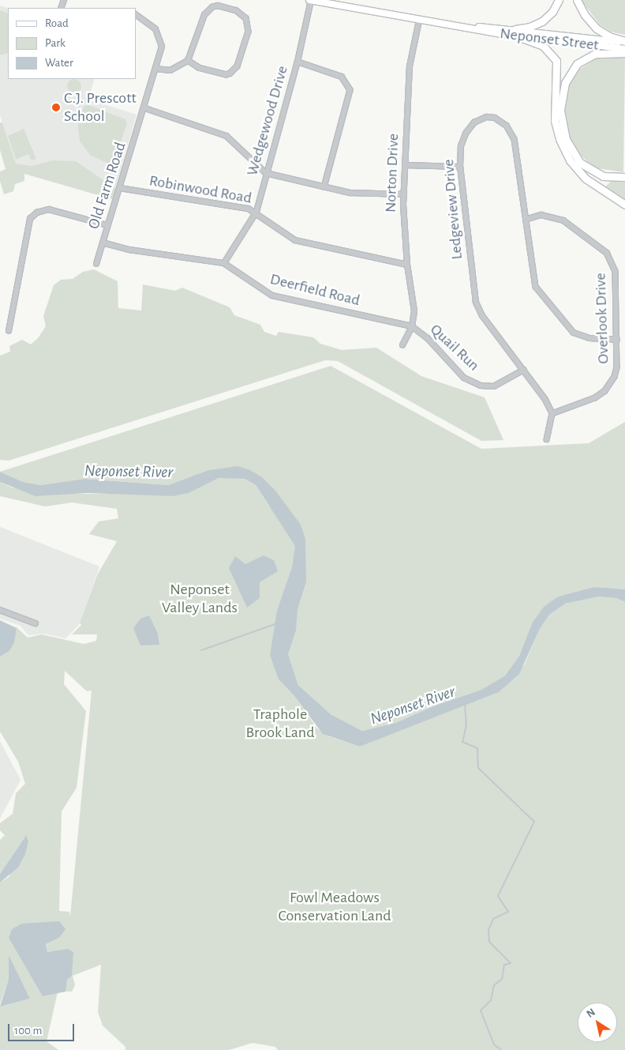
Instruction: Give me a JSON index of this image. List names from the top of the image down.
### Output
{
  "streets": {
    "main road": ["Neponset Street"],
    "street": [
      "Wedgewood Drive",
      "Norton Drive",
      "Old Farm Road",
      "Robinwood Road",
      "Ledgeview Drive",
      "Deerfield Road",
      "Overlook Drive",
      "Quail Run"
    ]
  },
  "crossings": [
    ["Neponset Street", "Wedgewood Drive"],
    ["Neponset Street", "Norton Drive"],
    ["Wedgewood Drive", "Robinwood Road"],
    ["Wedgewood Drive", "Deerfield Road"],
    ["Norton Drive", "Robinwood Road"],
    ["Norton Drive", "Deerfield Road"],
    ["Norton Drive", "Quail Run"],
    ["Old Farm Road", "Robinwood Road"],
    ["Old Farm Road", "Deerfield Road"],
    ["Ledgeview Drive", "Overlook Drive"],
    ["Ledgeview Drive", "Quail Run"],
    ["Deerfield Road", "Quail Run"]
  ],
  "water": ["Neponset River"],
  "parks": ["Neponset Valley Lands", "Traphole Brook Land", "Fowl Meadows Conservation Land"],
  "places": ["C.J. Prescott School"],
  "legend": ["Road", "Park", "Water"],
  "scale_bar": "100 m",
  "north": "top left"
}
